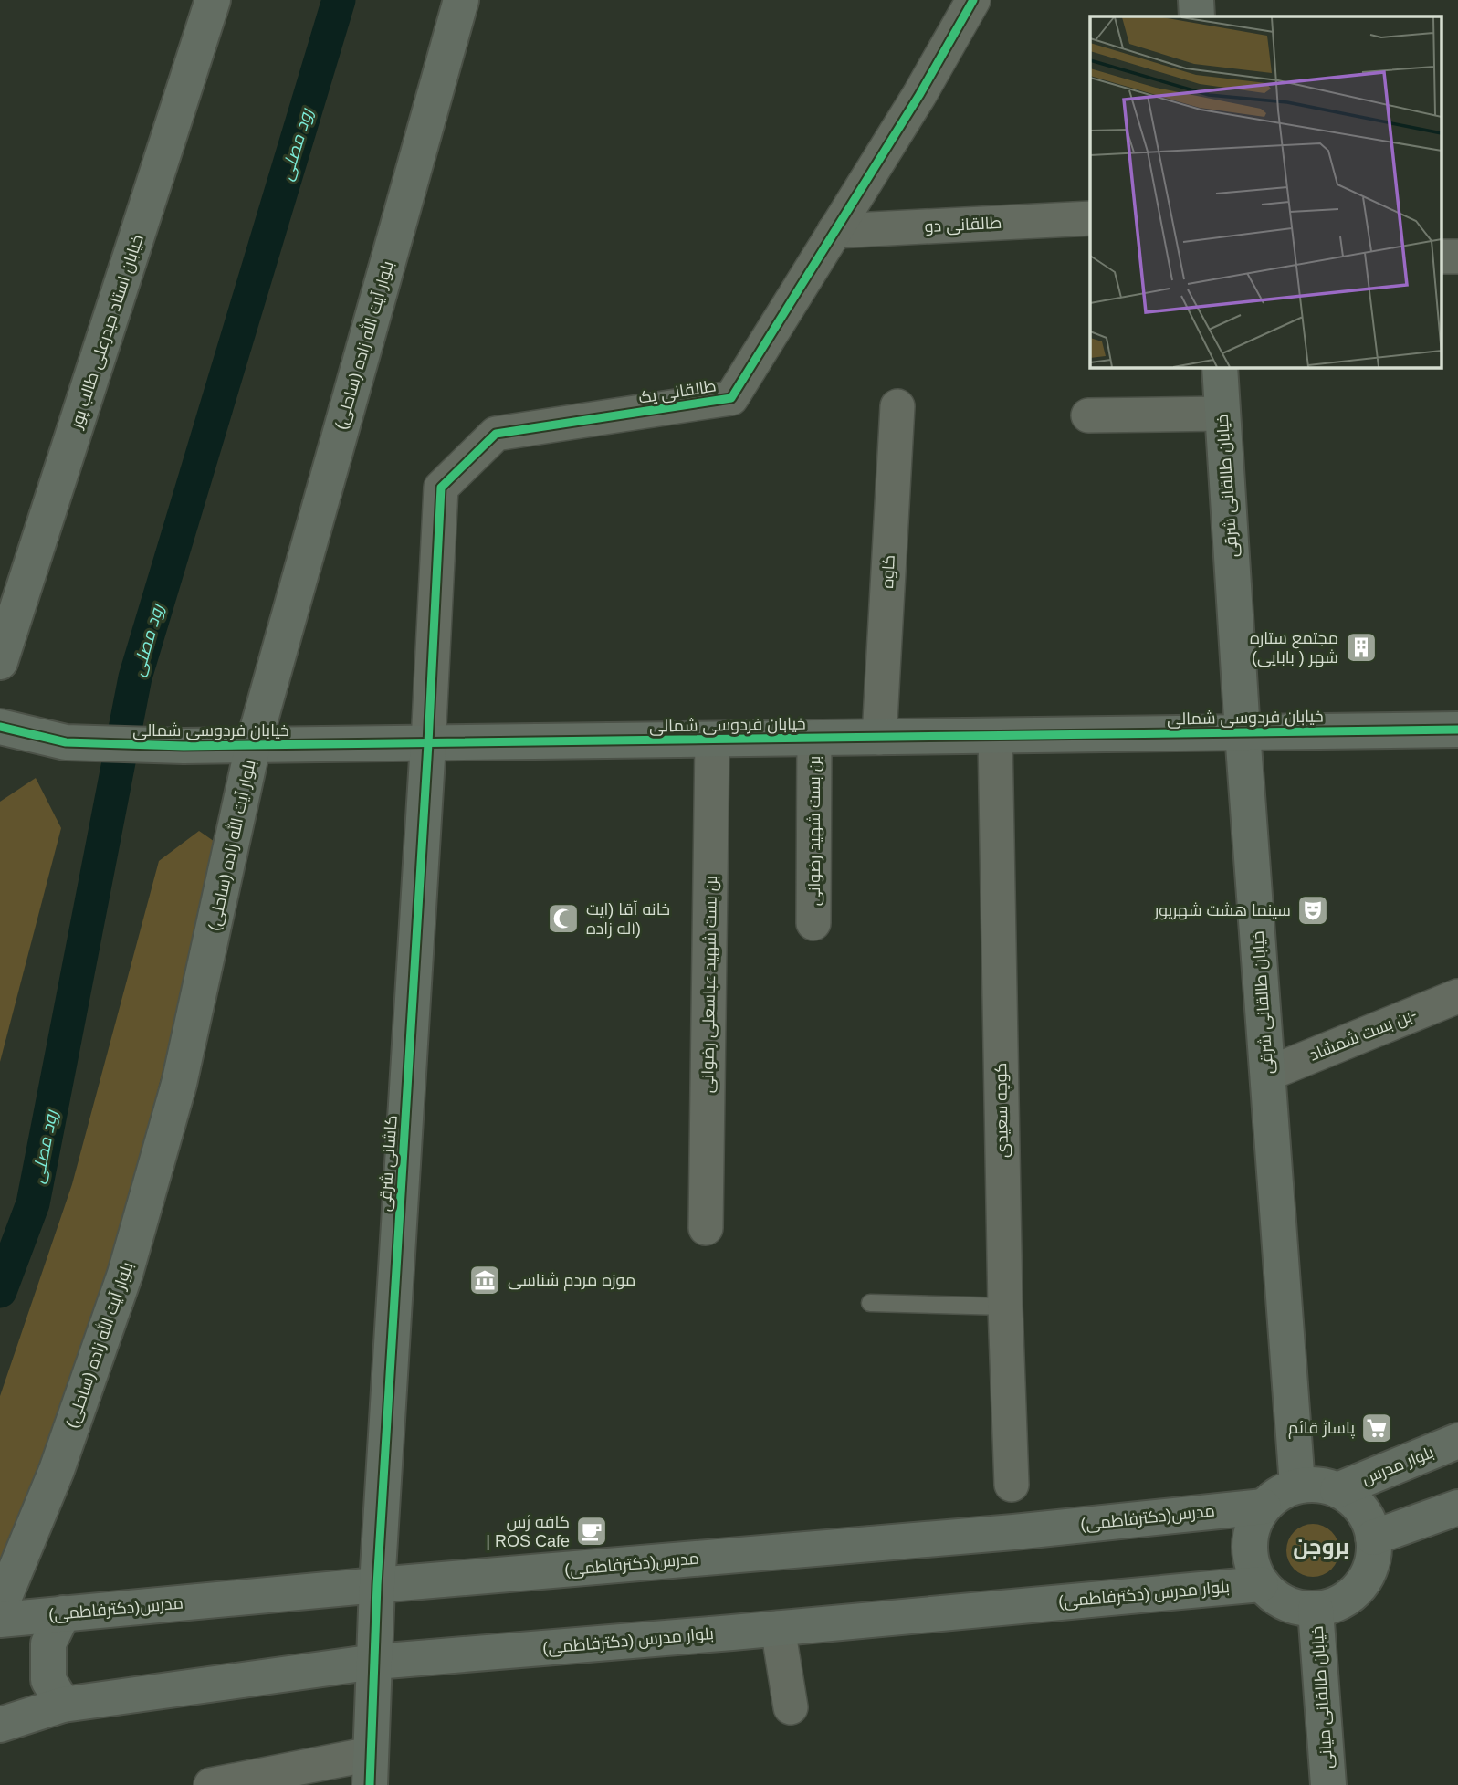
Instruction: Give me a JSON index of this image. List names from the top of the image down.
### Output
{
  "streets": {
    "main road": [
      "خیابان استاد حیدرعلی طالب پور",
      "بلوار آیت الله زاده (ساحلی)",
      "خیابان طالقانی شرقی",
      "خیابان فردوسی شمالی",
      "کاشانی شرقی",
      "بلوار مدرس",
      "مدرس(دکترفاطمی)",
      "بلوار مدرس (دکترفاطمی)",
      "خیابان طالقانی میانی"
    ],
    "street": [
      "طالقانی دو",
      "طالقانی یک",
      "کاوه",
      "بن بست شهید رضوانی",
      "بن بست شهید عباسعلی رضوانی",
      "بن بست شمشاد-",
      "کوچه سعیدی"
    ]
  },
  "crossings": [
    ["طالقانی دو", "طالقانی یک"],
    ["بلوار آیت الله زاده (ساحلی)", "خیابان فردوسی شمالی"],
    ["طالقانی یک", "خیابان فردوسی شمالی"],
    ["طالقانی یک", "کاشانی شرقی"],
    ["خیابان طالقانی شرقی", "خیابان فردوسی شمالی"],
    ["خیابان طالقانی شرقی", "بن بست شمشاد-"],
    ["خیابان طالقانی شرقی", "بلوار مدرس"],
    ["خیابان طالقانی شرقی", "مدرس(دکترفاطمی)"],
    ["خیابان طالقانی شرقی", "بلوار مدرس (دکترفاطمی)"],
    ["خیابان طالقانی شرقی", "خیابان طالقانی میانی"],
    ["کاوه", "خیابان فردوسی شمالی"],
    ["خیابان فردوسی شمالی", "بن بست شهید رضوانی"],
    ["خیابان فردوسی شمالی", "بن بست شهید عباسعلی رضوانی"],
    ["خیابان فردوسی شمالی", "کوچه سعیدی"],
    ["خیابان فردوسی شمالی", "کاشانی شرقی"],
    ["کاشانی شرقی", "مدرس(دکترفاطمی)"],
    ["کاشانی شرقی", "بلوار مدرس (دکترفاطمی)"],
    ["بلوار مدرس", "مدرس(دکترفاطمی)"],
    ["بلوار مدرس", "بلوار مدرس (دکترفاطمی)"],
    ["بلوار مدرس", "خیابان طالقانی میانی"],
    ["مدرس(دکترفاطمی)", "بلوار مدرس (دکترفاطمی)"],
    ["مدرس(دکترفاطمی)", "خیابان طالقانی میانی"],
    ["بلوار مدرس (دکترفاطمی)", "خیابان طالقانی میانی"]
  ],
  "districts": ["بروجن"],
  "water": ["رود مصلی"],
  "places": {
    "building": ["مجتمع ستاره شهر ( بابایی)"],
    "theatre": ["سینما هشت شهریور"],
    "mosque": ["خانه آقا (ایت اله زاده)"],
    "museum": ["موزه مردم شناسی"],
    "supermarket": ["پاساژ قائم"],
    "cafe": ["کافه رُس | ROS Cafe"]
  }
}
